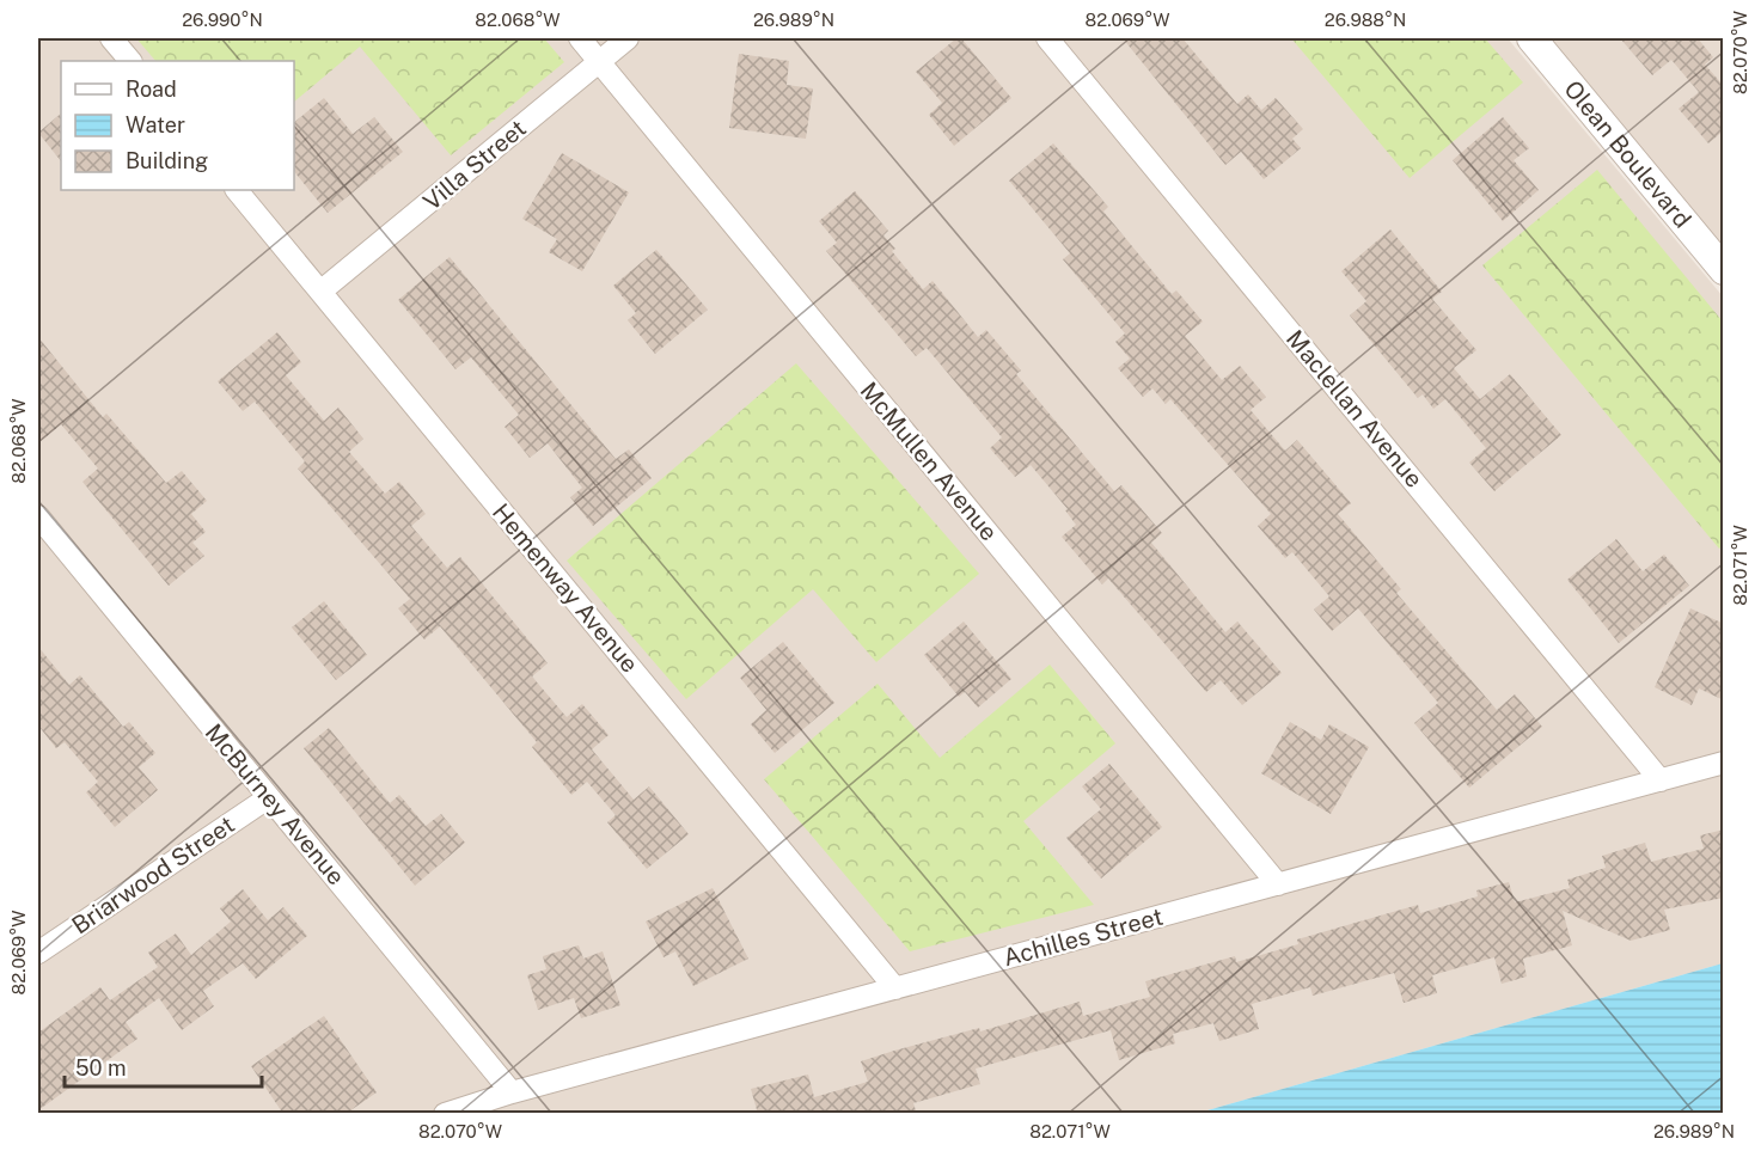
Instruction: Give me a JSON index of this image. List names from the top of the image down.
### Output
{
  "streets": {
    "street": [
      "Olean Boulevard",
      "Villa Street",
      "Maclellan Avenue",
      "McMullen Avenue",
      "Hemenway Avenue",
      "McBurney Avenue",
      "Briarwood Street",
      "Achilles Street"
    ]
  },
  "crossings": [
    ["Villa Street", "McMullen Avenue"],
    ["Villa Street", "Hemenway Avenue"],
    ["Maclellan Avenue", "Achilles Street"],
    ["McMullen Avenue", "Achilles Street"],
    ["Hemenway Avenue", "Achilles Street"],
    ["McBurney Avenue", "Briarwood Street"],
    ["McBurney Avenue", "Achilles Street"]
  ],
  "legend": ["Road", "Water", "Building"],
  "scale_bar": "50 m",
  "coordinates": [
    "26.990°N",
    "82.068°W",
    "26.989°N",
    "82.069°W",
    "26.988°N",
    "82.070°W",
    "82.071°W"
  ]
}
